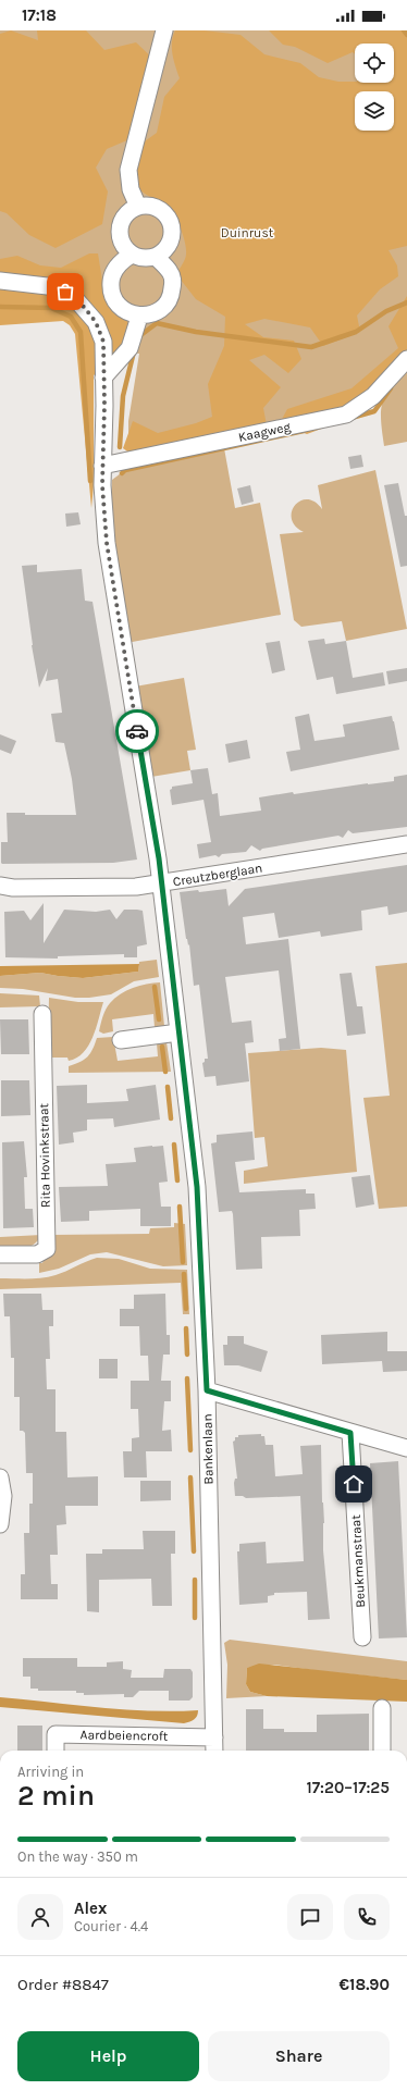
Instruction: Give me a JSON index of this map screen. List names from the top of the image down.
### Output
{
  "streets": {
    "street": [
      "Kaagweg",
      "Creutzberglaan",
      "Rita Hovinkstraat",
      "Bankenlaan",
      "Beukmanstraat",
      "Aardbeiencroft"
    ]
  },
  "crossings": [
    ["Kaagweg", "Bankenlaan"],
    ["Creutzberglaan", "Bankenlaan"],
    ["Bankenlaan", "Aardbeiencroft"]
  ],
  "parks": ["Duinrust"],
  "page": {
    "status": "17:18",
    "heading": ["2 min", "Arriving in", "17:20–17:25"],
    "panel": [
      "Alex",
      "Courier · 4.4",
      "Order #8847",
      "€18.90"
    ],
    "bar": "On the way · 350 m",
    "buttons": ["Help", "Share"]
  }
}
